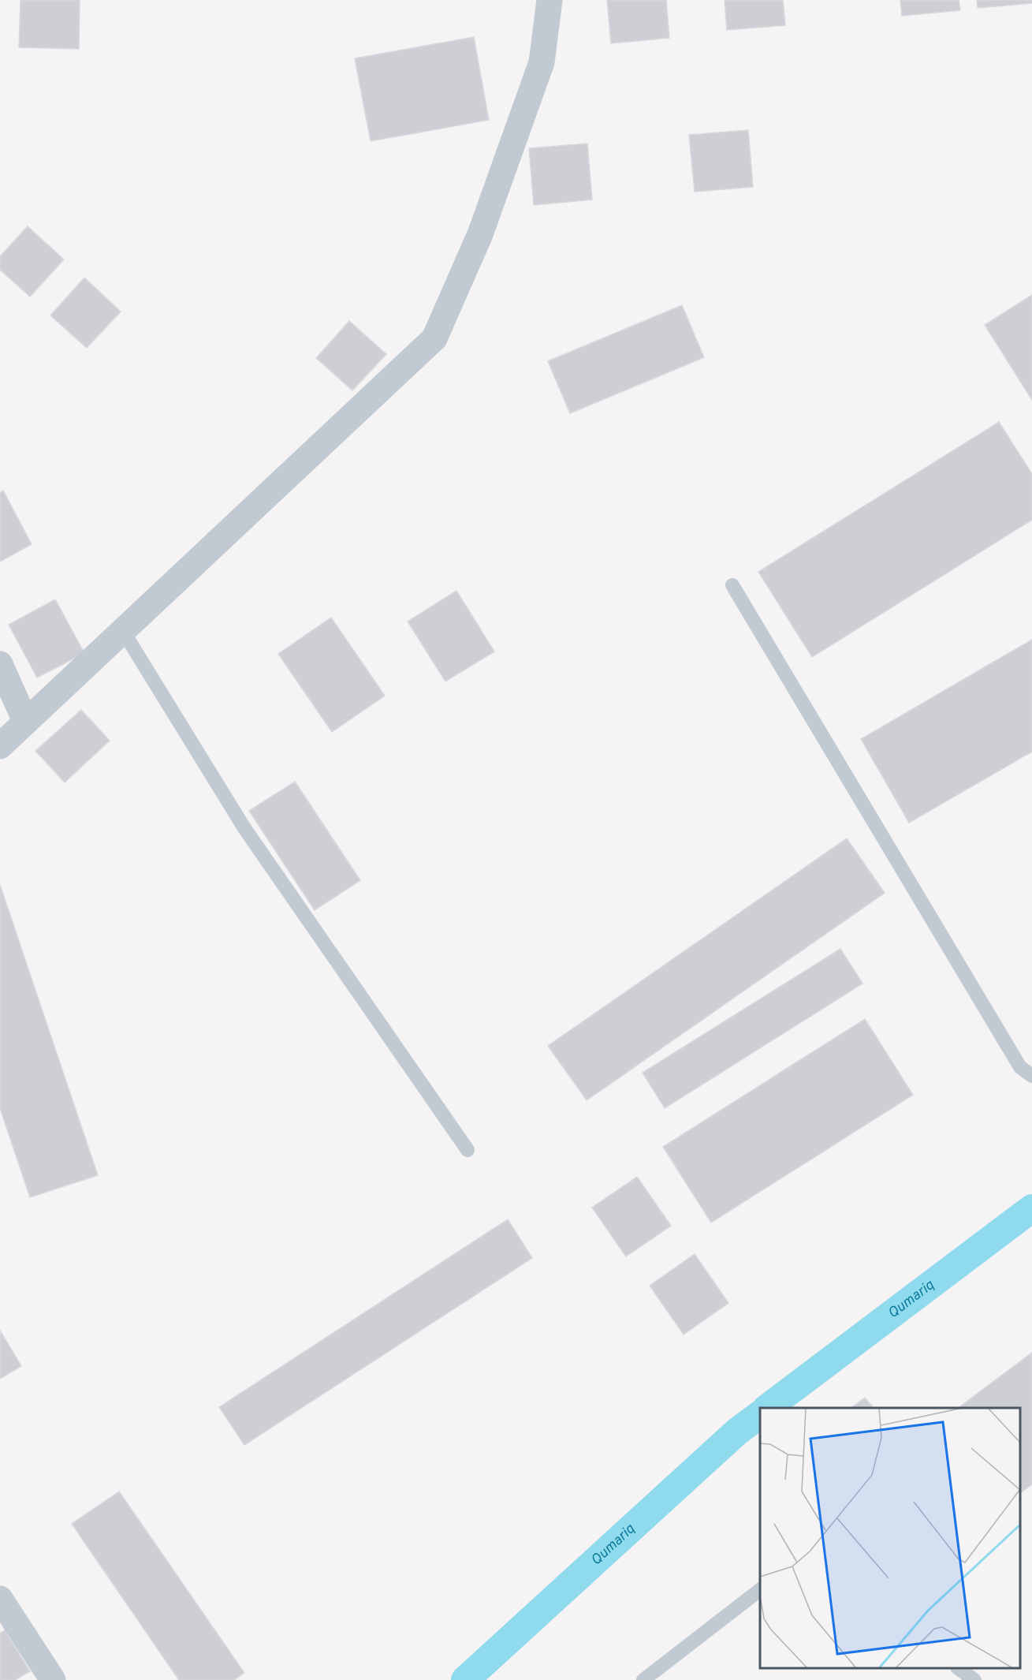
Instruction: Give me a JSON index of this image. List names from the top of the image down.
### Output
{
  "water": ["Qumariq"]
}
